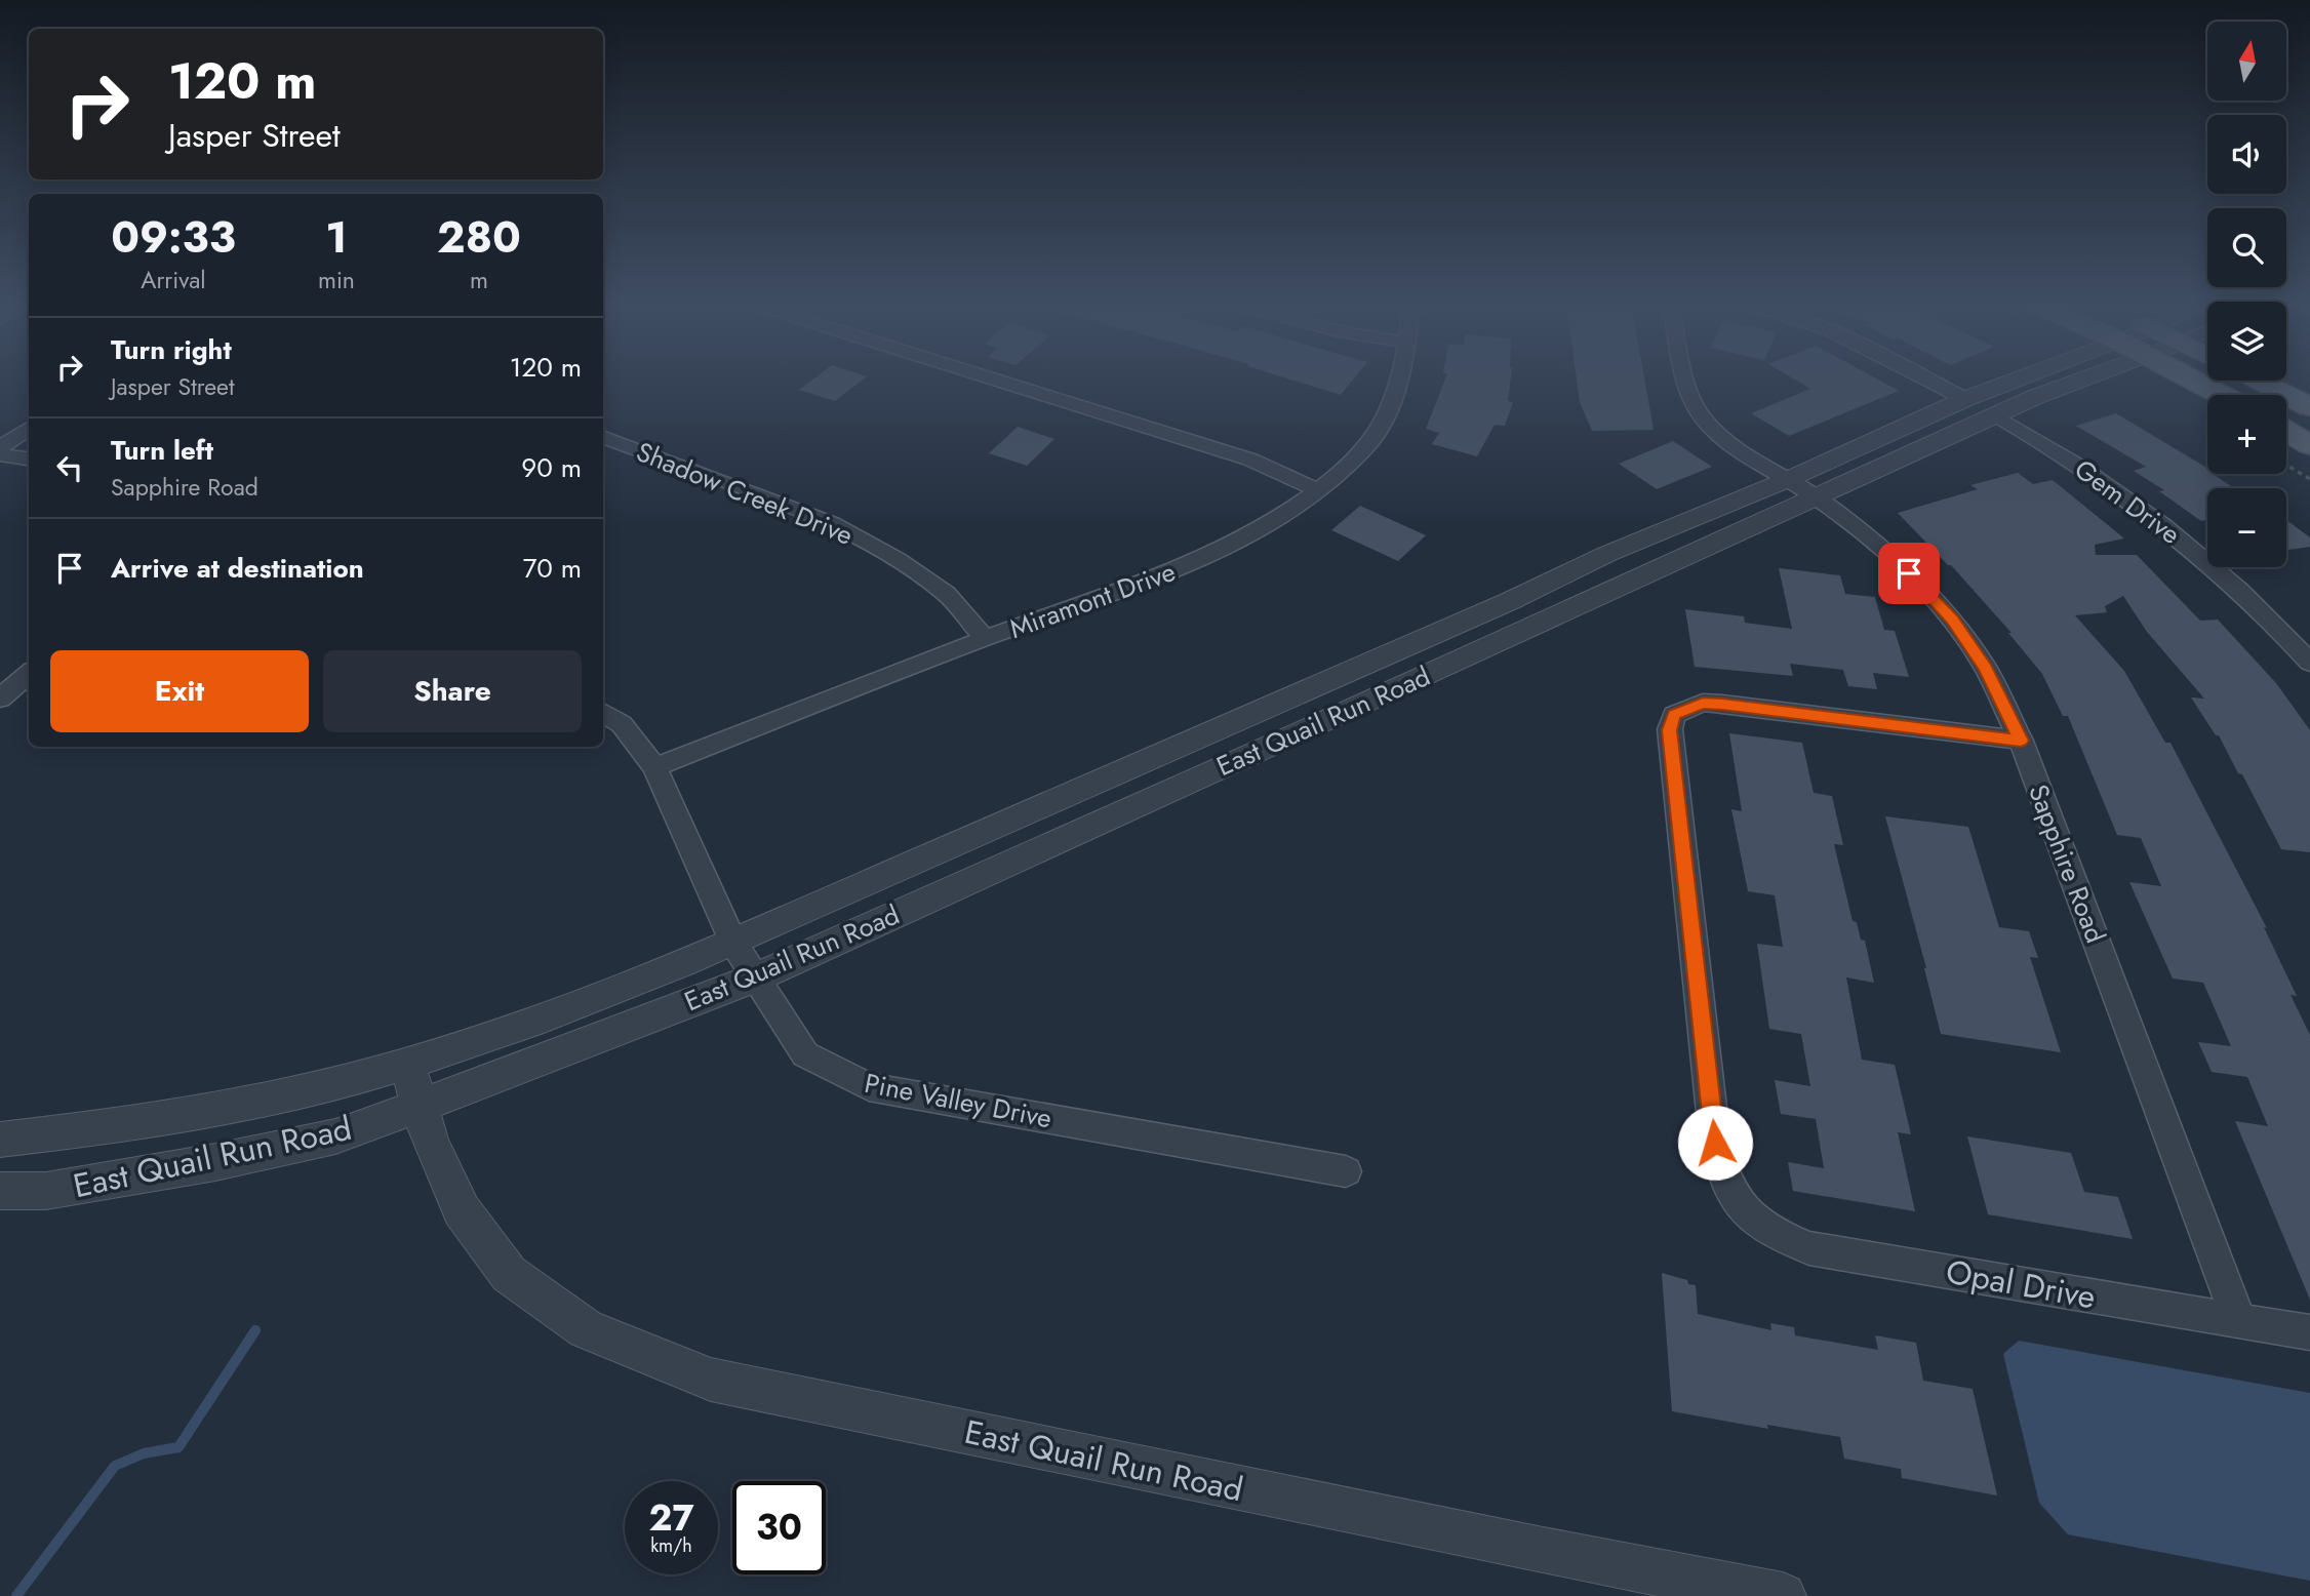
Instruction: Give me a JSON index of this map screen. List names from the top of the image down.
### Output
{
  "streets": {
    "street": [
      "Shadow Creek Drive",
      "Gem Drive",
      "Miramont Drive",
      "East Quail Run Road",
      "Sapphire Road",
      "Pine Valley Drive",
      "Opal Drive"
    ]
  },
  "crossings": [
    ["Shadow Creek Drive", "Miramont Drive"],
    ["Gem Drive", "East Quail Run Road"],
    ["Miramont Drive", "Pine Valley Drive"],
    ["East Quail Run Road", "Sapphire Road"],
    ["East Quail Run Road", "Pine Valley Drive"],
    ["Sapphire Road", "Opal Drive"]
  ],
  "north": "top",
  "page": {
    "map_buttons": ["+", "−"],
    "turn": ["120 m", "Jasper Street"],
    "eta": [
      "09:33",
      "Arrival",
      "1",
      "min",
      "280",
      "m"
    ],
    "list": [
      {
        "name": "Turn right",
        "note": "Jasper Street",
        "value": "120 m"
      },
      {
        "name": "Turn left",
        "note": "Sapphire Road",
        "value": "90 m"
      },
      {
        "name": "Arrive at destination",
        "value": "70 m"
      }
    ],
    "buttons": ["Exit", "Share"],
    "speed": "27 km/h",
    "limit": "30"
  }
}
